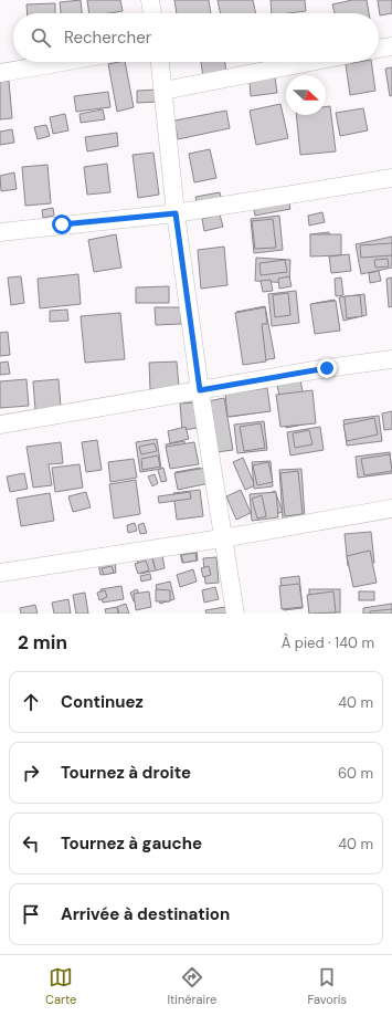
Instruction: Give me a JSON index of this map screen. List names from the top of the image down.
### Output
{
  "north": "right",
  "page": {
    "search": "Rechercher",
    "heading": ["2 min", "À pied · 140 m"],
    "list": [
      ["Continuez", "40 m"],
      ["Tournez à droite", "60 m"],
      ["Tournez à gauche", "40 m"],
      "Arrivée à destination"
    ],
    "nav": ["Carte", "Itinéraire", "Favoris"]
  }
}
